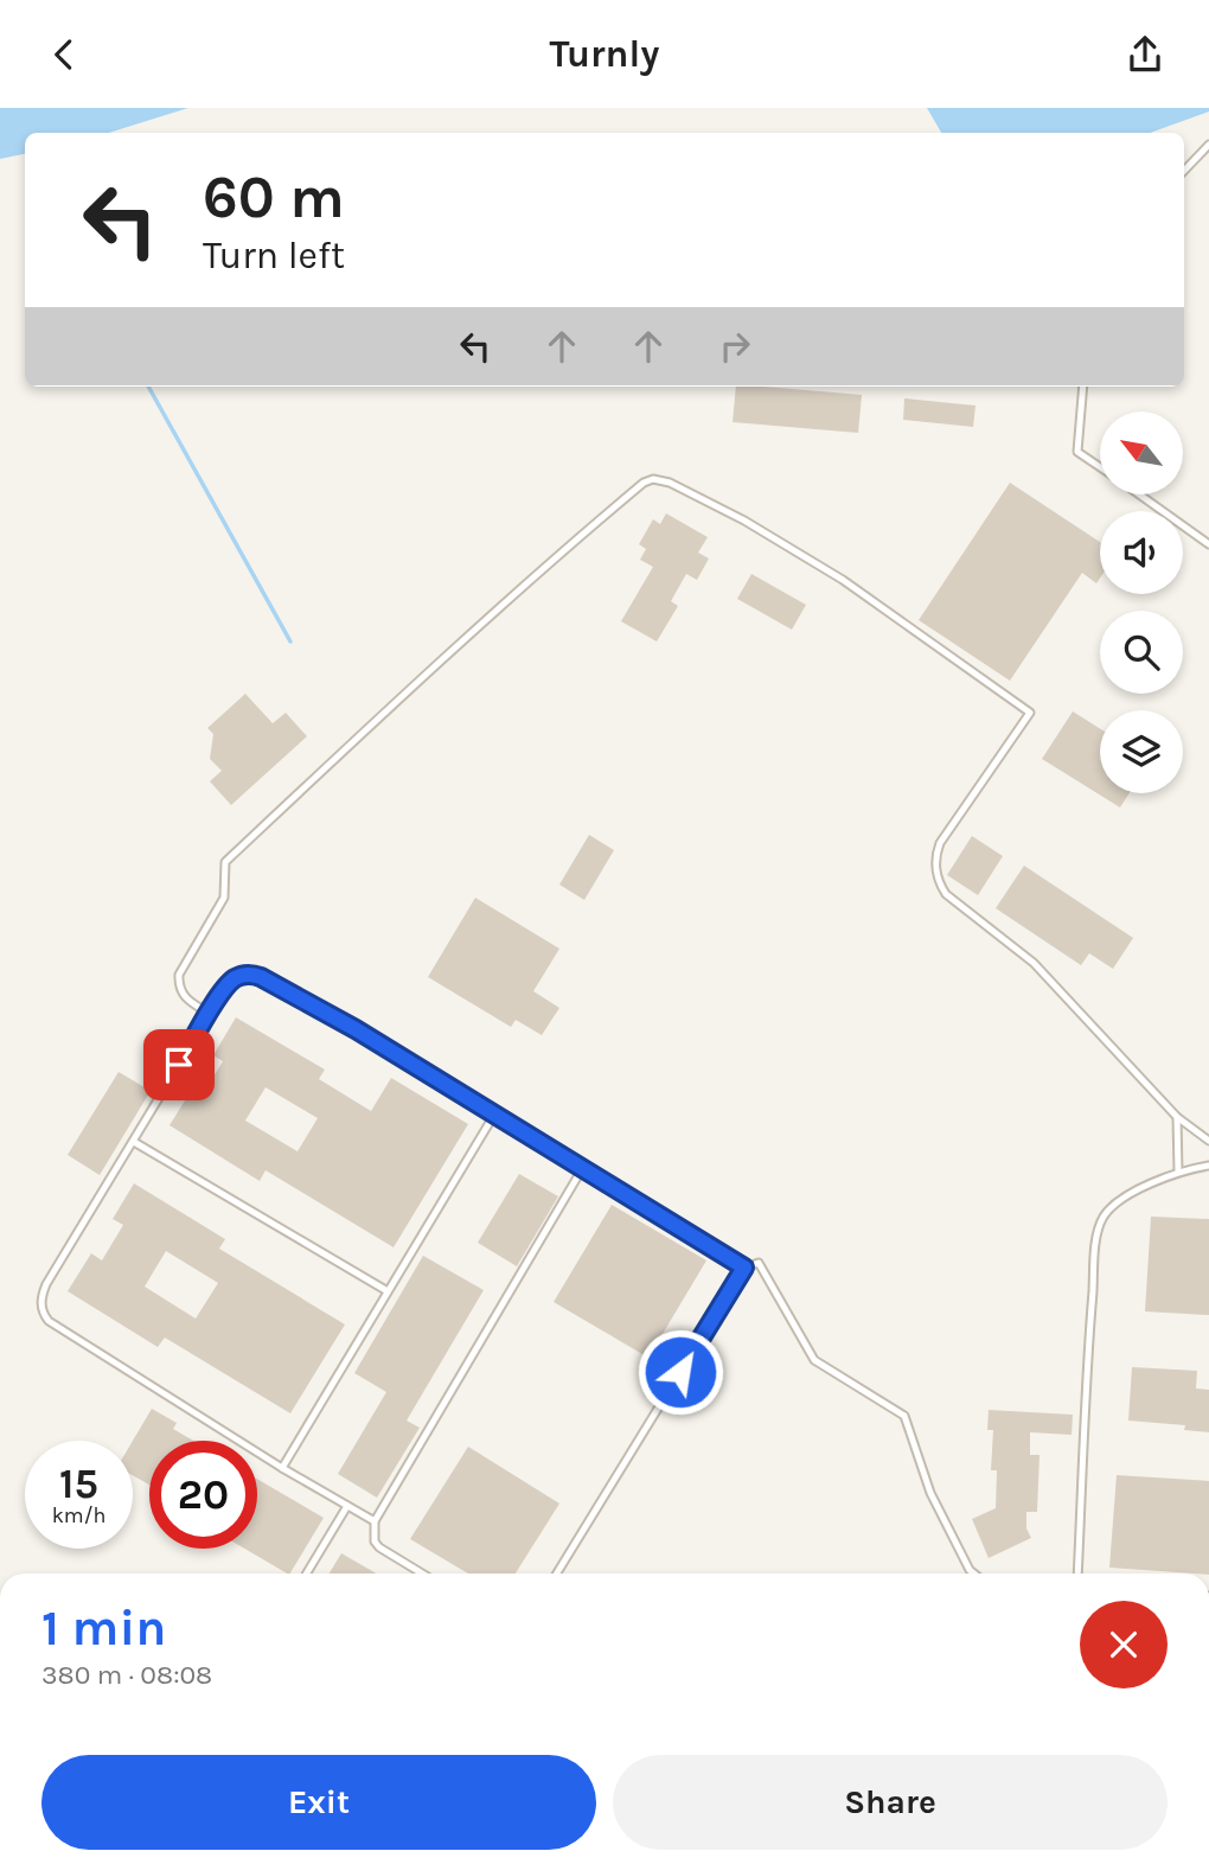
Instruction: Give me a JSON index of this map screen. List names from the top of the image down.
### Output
{
  "north": "top left",
  "page": {
    "header": "Turnly",
    "turn": ["60 m", "Turn left"],
    "speed": "15 km/h",
    "limit": "20",
    "heading": ["1 min", "380 m · 08:08"],
    "buttons": ["Exit", "Share"]
  }
}
